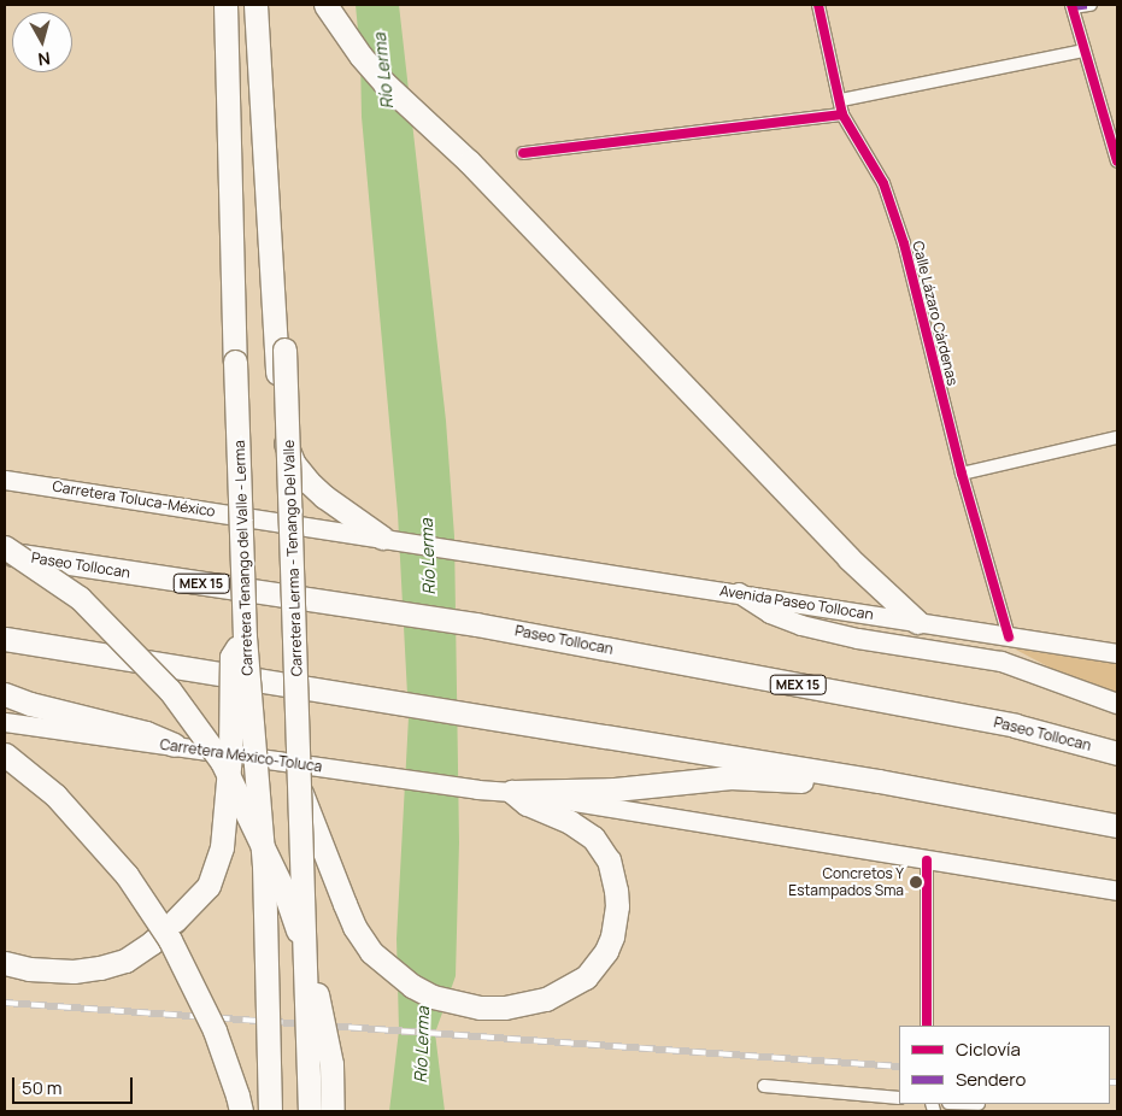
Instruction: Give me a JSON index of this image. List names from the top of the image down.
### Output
{
  "streets": {
    "highway": [
      "Carretera Tenango del Valle - Lerma",
      "Carretera Lerma - Tenango Del Valle",
      "Paseo Tollocan",
      "MEX 15"
    ],
    "main road": ["Carretera Toluca-México", "Avenida Paseo Tollocan", "Carretera México-Toluca"],
    "street": ["Calle Lázaro Cárdenas"]
  },
  "crossings": [
    ["Calle Lázaro Cárdenas", "Avenida Paseo Tollocan"],
    ["Carretera Toluca-México", "Avenida Paseo Tollocan"]
  ],
  "water": ["Río Lerma"],
  "places": ["Concretos Y Estampados Sma"],
  "legend": ["Ciclovía", "Sendero"],
  "scale_bar": "50 m",
  "north": "bottom"
}
